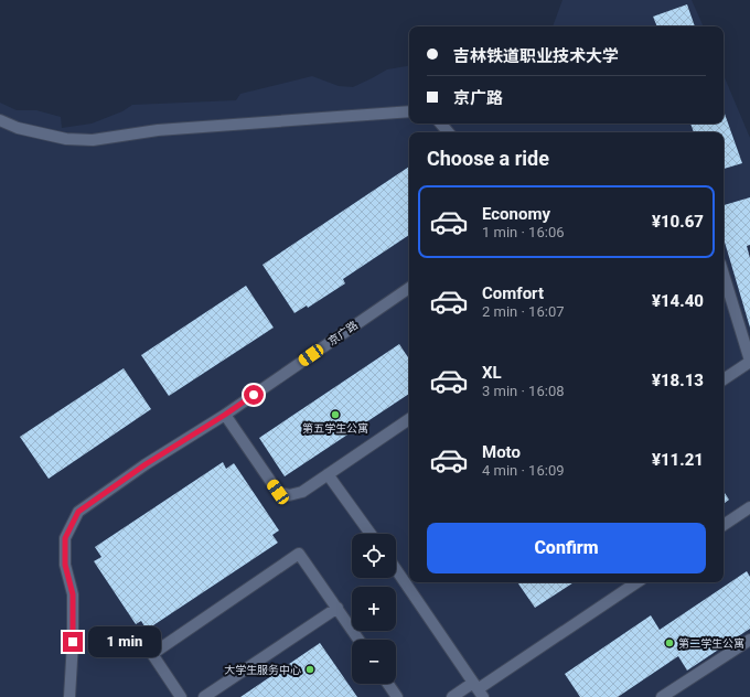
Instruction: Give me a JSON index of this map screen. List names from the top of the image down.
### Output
{
  "streets": {
    "lane": ["京广路"]
  },
  "places": ["第五学生公寓", "第二学生公寓", "大学生服务中心"],
  "page": {
    "banner": ["吉林铁道职业技术大学", "京广路"],
    "heading": "Choose a ride",
    "list": [
      {
        "name": "Economy",
        "note": "1 min · 16:06",
        "value": "¥10.67"
      },
      {
        "name": "Comfort",
        "note": "2 min · 16:07",
        "value": "¥14.40"
      },
      {
        "name": "XL",
        "note": "3 min · 16:08",
        "value": "¥18.13"
      },
      {
        "name": "Moto",
        "note": "4 min · 16:09",
        "value": "¥11.21"
      }
    ],
    "buttons": "Confirm",
    "map_buttons": ["+", "−"],
    "bubble": "1 min"
  }
}
